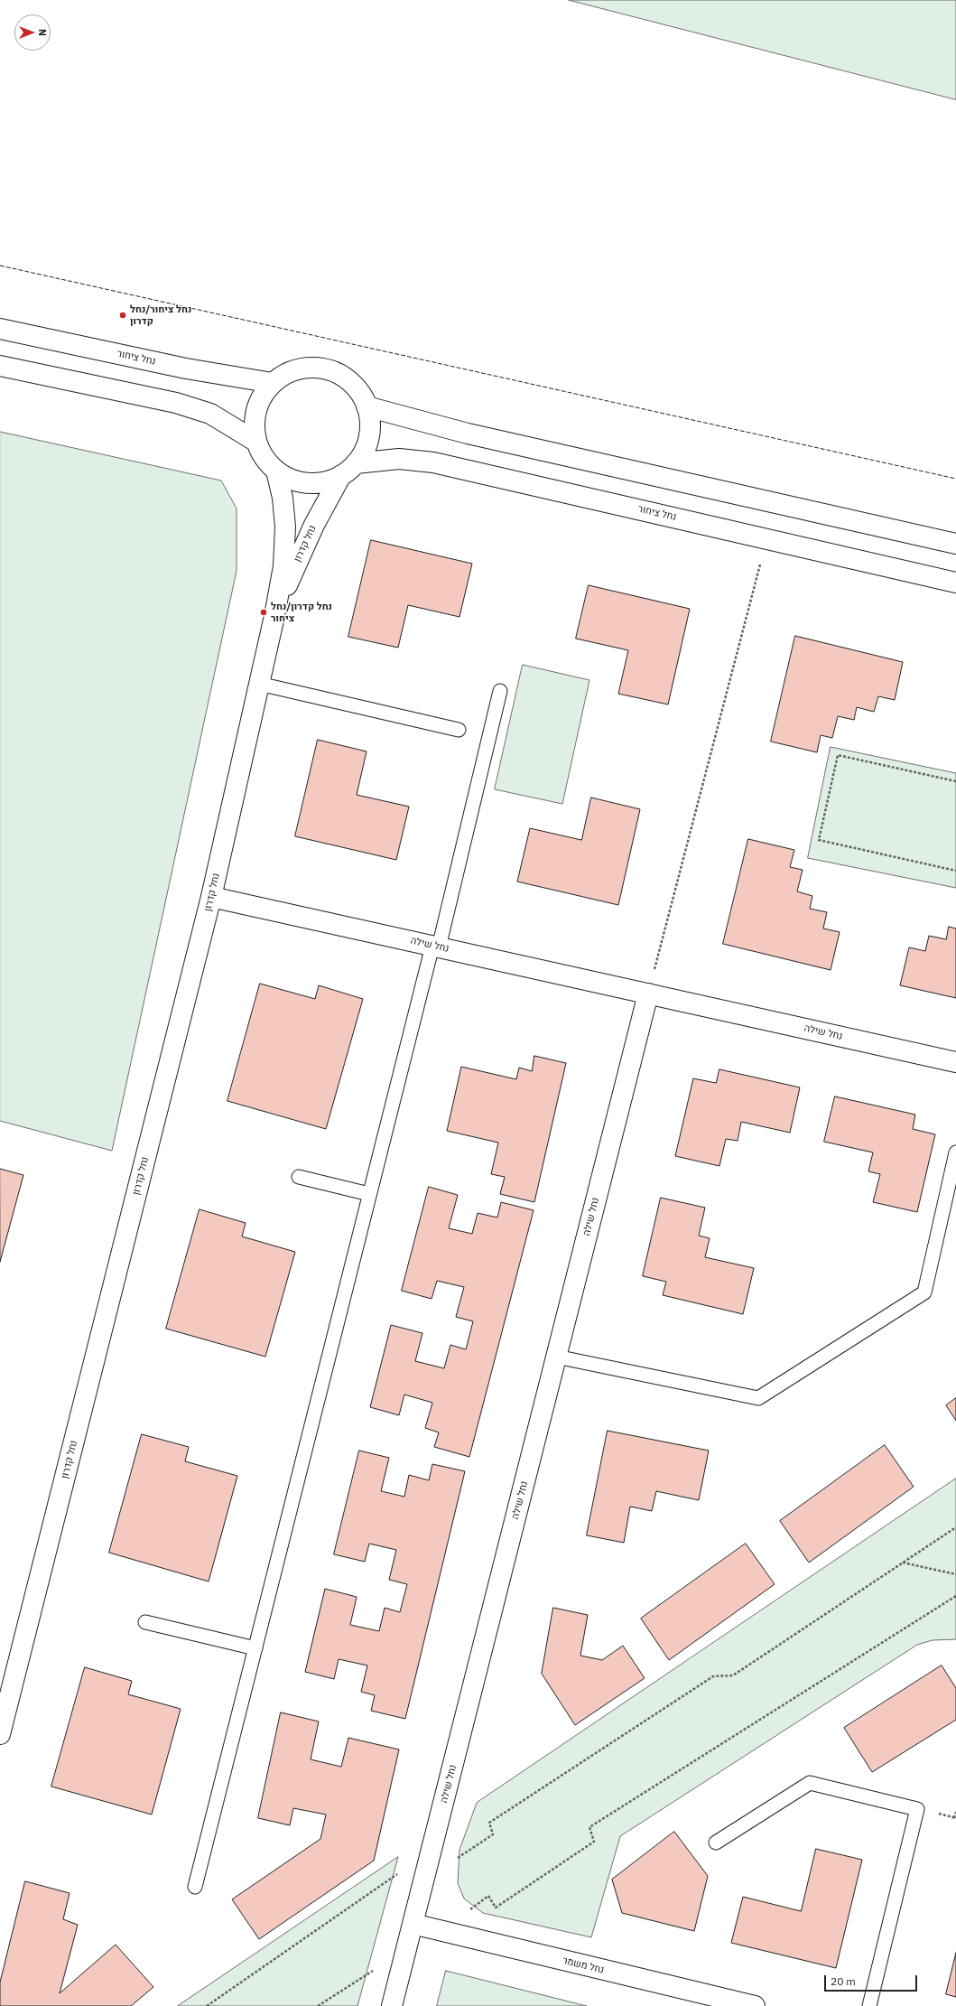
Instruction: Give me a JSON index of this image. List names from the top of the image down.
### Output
{
  "streets": {
    "street": [
      "נחל ציחור",
      "נחל קדרון",
      "נחל שילה",
      "נחל משמר"
    ]
  },
  "crossings": [
    ["נחל ציחור", "נחל קדרון"],
    ["נחל קדרון", "נחל שילה"],
    ["נחל שילה", "נחל משמר"]
  ],
  "places": ["נחל ציחור/נחל קדרון", "נחל קדרון/נחל ציחור"],
  "scale_bar": "20 m",
  "north": "right"
}
